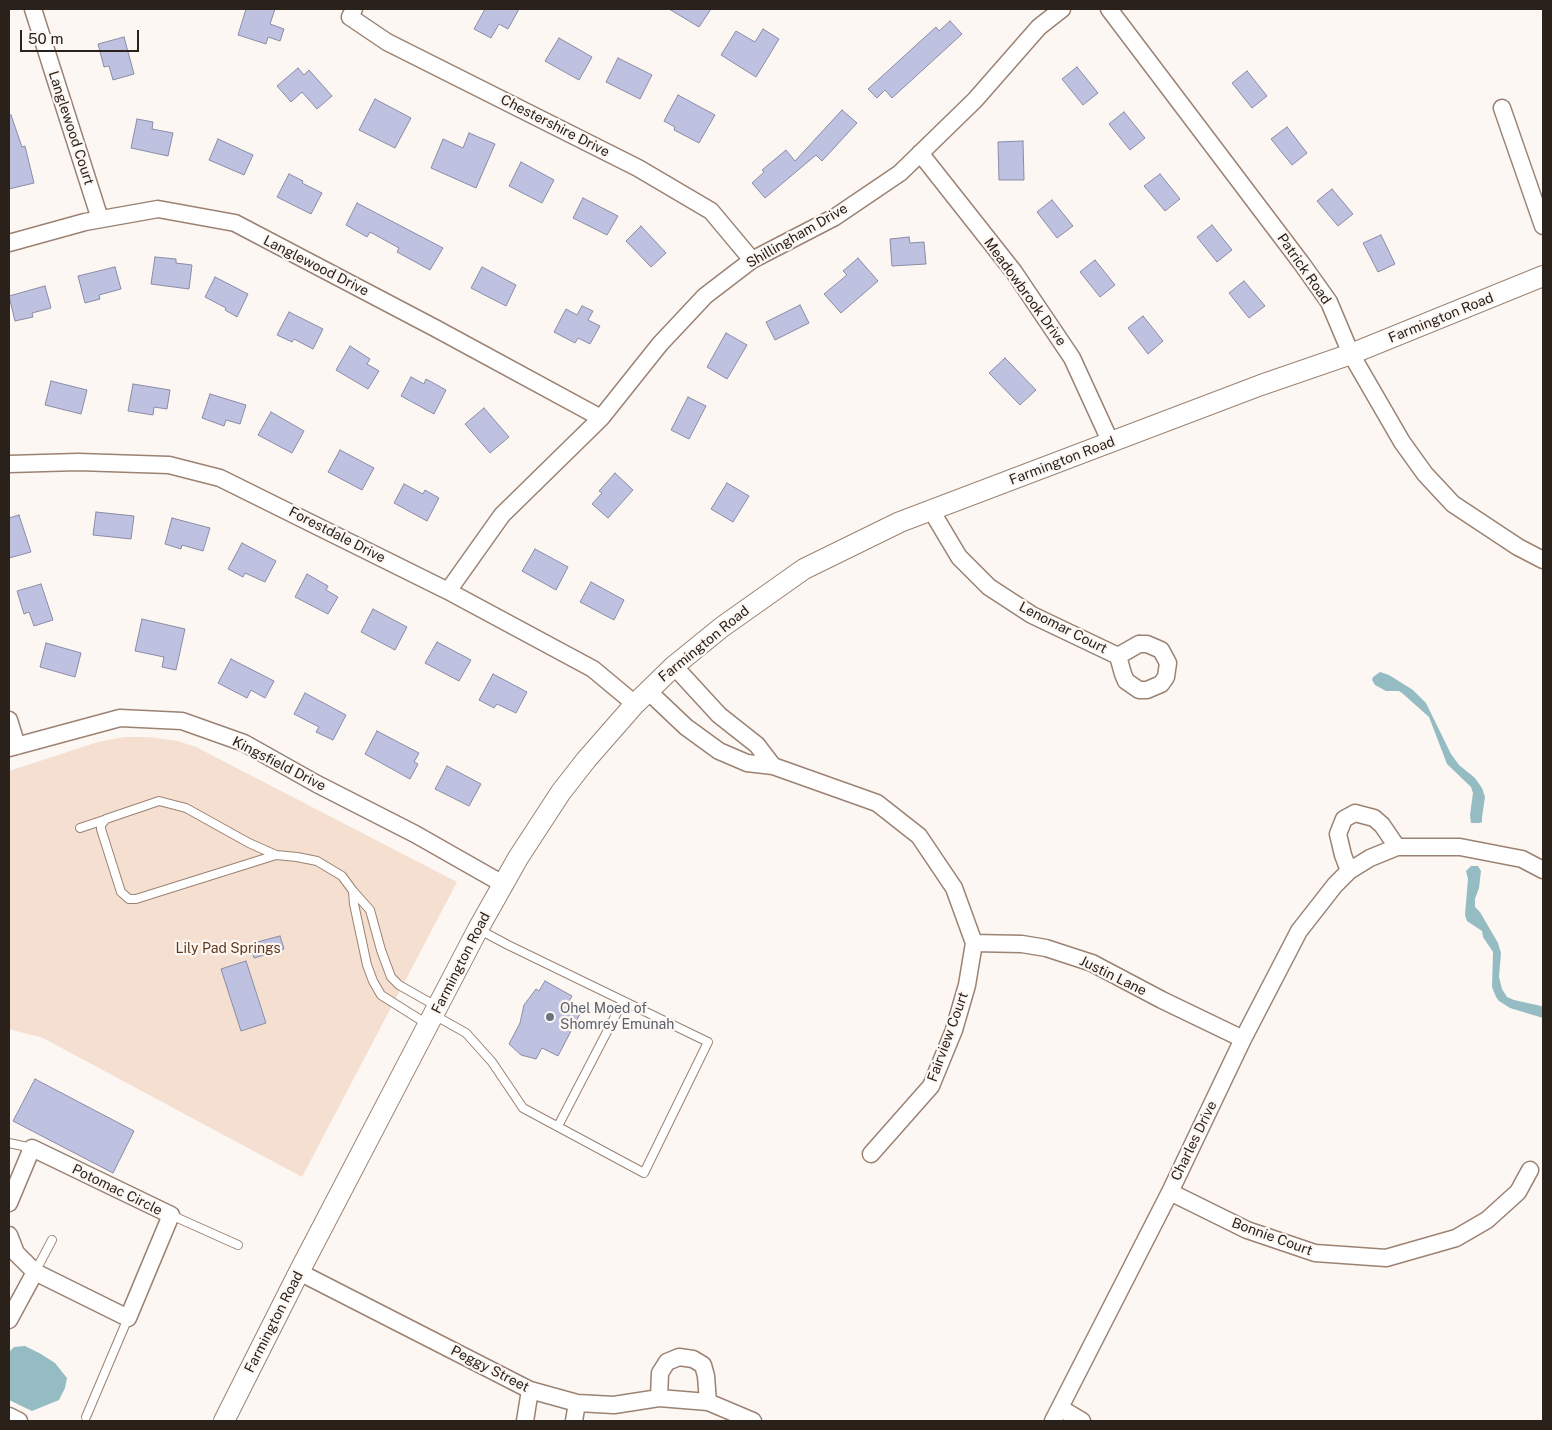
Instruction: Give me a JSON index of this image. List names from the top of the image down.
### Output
{
  "streets": {
    "street": [
      "Chestershire Drive",
      "Langlewood Court",
      "Shillingham Drive",
      "Langlewood Drive",
      "Patrick Road",
      "Meadowbrook Drive",
      "Farmington Road",
      "Forestdale Drive",
      "Lenomar Court",
      "Kingsfield Drive",
      "Justin Lane",
      "Fairview Court",
      "Charles Drive",
      "Potomac Circle",
      "Bonnie Court",
      "Peggy Street"
    ]
  },
  "crossings": [
    ["Chestershire Drive", "Shillingham Drive"],
    ["Langlewood Court", "Langlewood Drive"],
    ["Shillingham Drive", "Langlewood Drive"],
    ["Shillingham Drive", "Meadowbrook Drive"],
    ["Shillingham Drive", "Forestdale Drive"],
    ["Patrick Road", "Farmington Road"],
    ["Meadowbrook Drive", "Farmington Road"],
    ["Farmington Road", "Forestdale Drive"],
    ["Farmington Road", "Lenomar Court"],
    ["Farmington Road", "Kingsfield Drive"],
    ["Farmington Road", "Fairview Court"],
    ["Farmington Road", "Peggy Street"],
    ["Forestdale Drive", "Fairview Court"],
    ["Justin Lane", "Fairview Court"],
    ["Justin Lane", "Charles Drive"],
    ["Charles Drive", "Bonnie Court"]
  ],
  "parks": ["Lily Pad Springs"],
  "places": ["Ohel Moed of Shomrey Emunah"],
  "scale_bar": "50 m"
}
